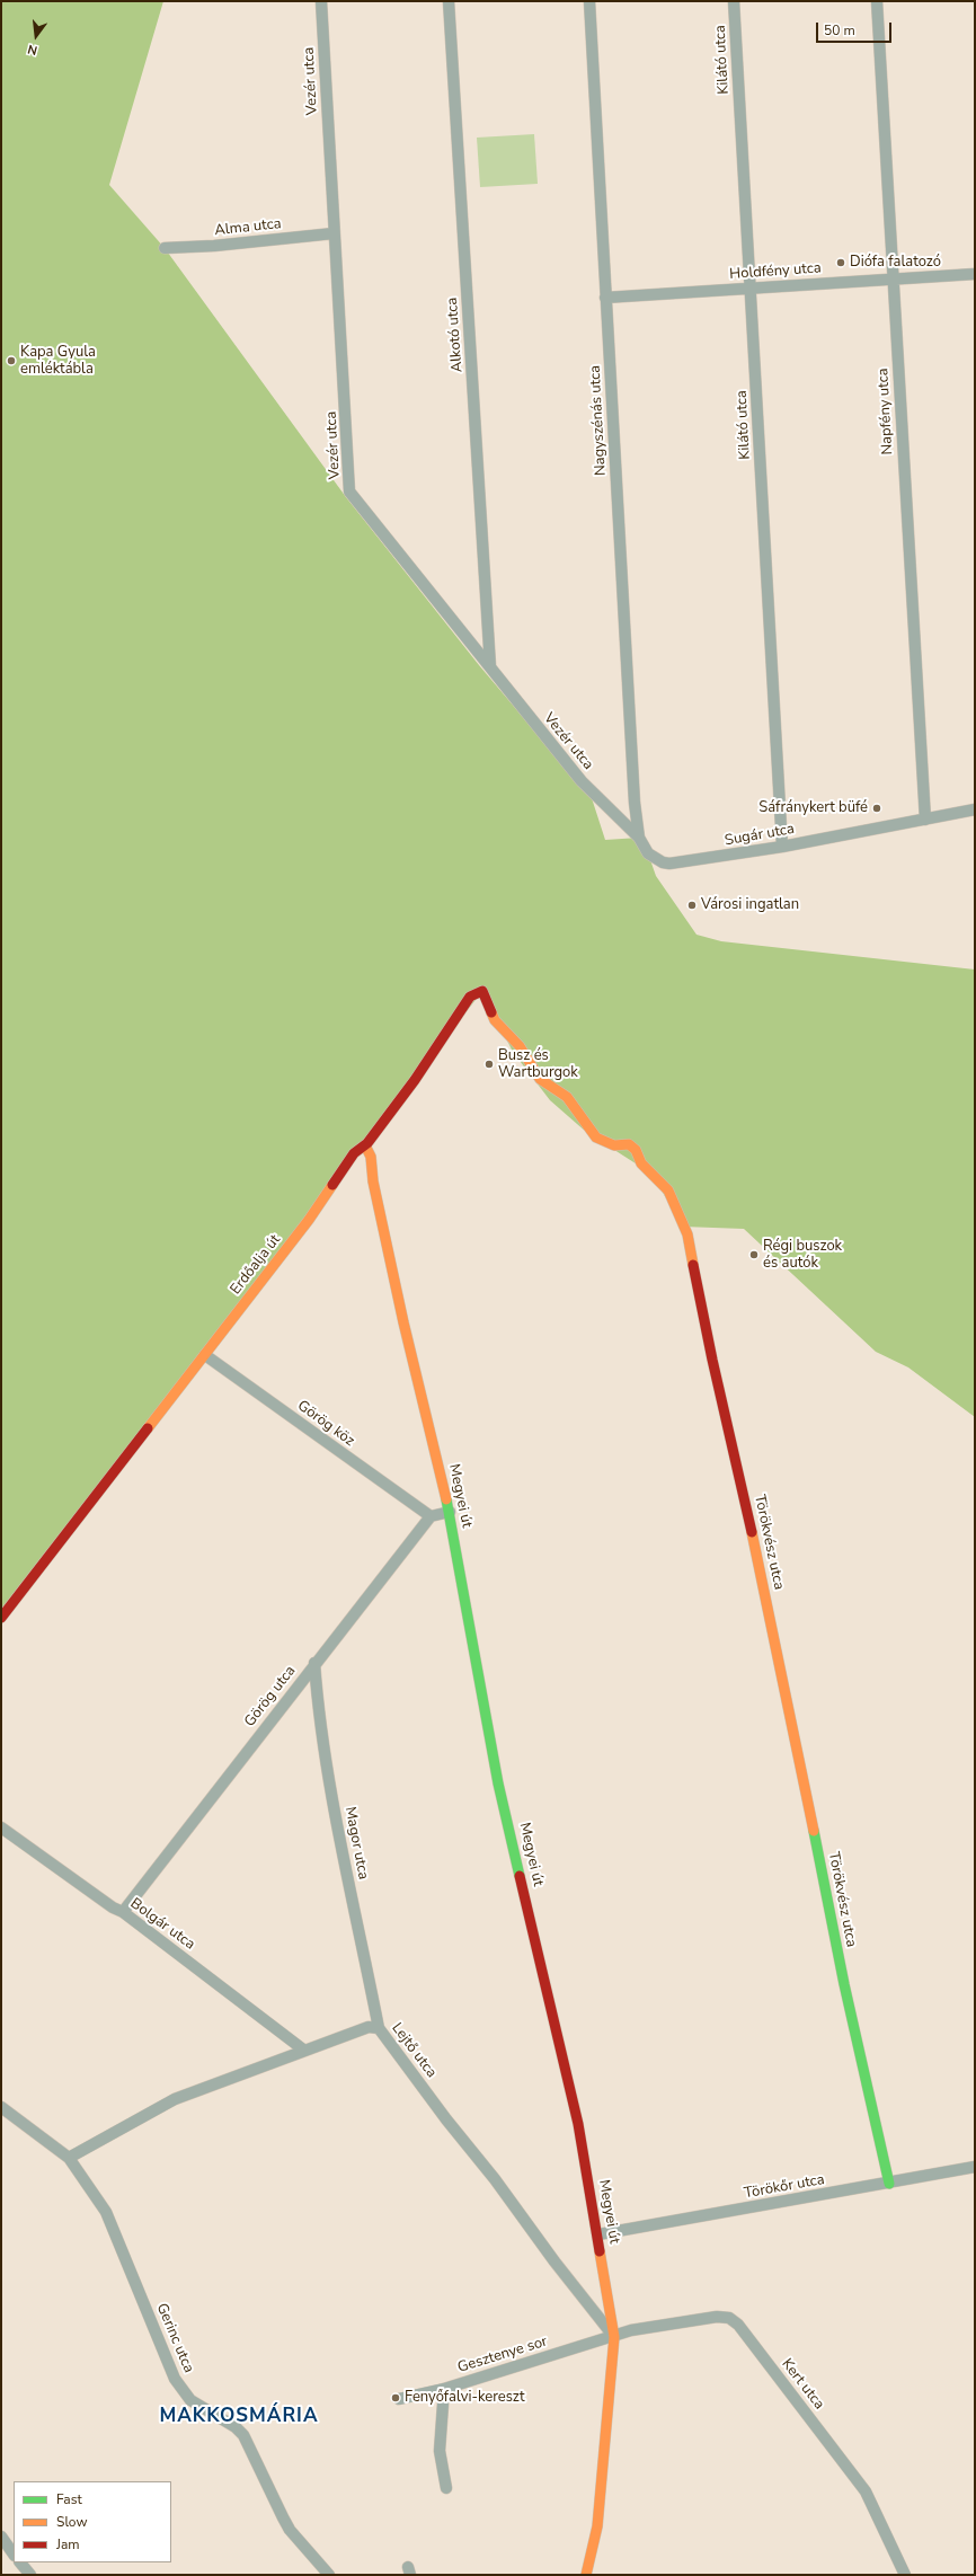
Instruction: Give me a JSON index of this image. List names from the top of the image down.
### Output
{
  "streets": {
    "street": [
      "Kilátó utca",
      "Vezér utca",
      "Alma utca",
      "Holdfény utca",
      "Alkotó utca",
      "Napfény utca",
      "Nagyszénás utca",
      "Sugár utca",
      "Erdőalja út",
      "Görög köz",
      "Megyei út",
      "Törökvész utca",
      "Görög utca",
      "Magor utca",
      "Bolgár utca",
      "Lejtő utca",
      "Törökőr utca",
      "Gerinc utca",
      "Gesztenye sor",
      "Kert utca"
    ]
  },
  "crossings": [
    ["Kilátó utca", "Holdfény utca"],
    ["Kilátó utca", "Sugár utca"],
    ["Vezér utca", "Alma utca"],
    ["Vezér utca", "Alkotó utca"],
    ["Vezér utca", "Nagyszénás utca"],
    ["Vezér utca", "Sugár utca"],
    ["Holdfény utca", "Napfény utca"],
    ["Holdfény utca", "Nagyszénás utca"],
    ["Napfény utca", "Sugár utca"],
    ["Nagyszénás utca", "Sugár utca"],
    ["Erdőalja út", "Görög köz"],
    ["Erdőalja út", "Megyei út"],
    ["Erdőalja út", "Törökvész utca"],
    ["Görög köz", "Görög utca"],
    ["Megyei út", "Lejtő utca"],
    ["Megyei út", "Törökőr utca"],
    ["Megyei út", "Gesztenye sor"],
    ["Megyei út", "Kert utca"],
    ["Törökvész utca", "Törökőr utca"],
    ["Görög utca", "Magor utca"],
    ["Görög utca", "Bolgár utca"],
    ["Magor utca", "Lejtő utca"],
    ["Bolgár utca", "Lejtő utca"],
    ["Lejtő utca", "Gerinc utca"],
    ["Lejtő utca", "Gesztenye sor"],
    ["Lejtő utca", "Kert utca"],
    ["Gesztenye sor", "Kert utca"]
  ],
  "districts": ["MAKKOSMÁRIA"],
  "places": [
    "Diófa falatozó",
    "Kapa Gyula emléktábla",
    "Sáfránykert büfé",
    "Városi ingatlan",
    "Busz és Wartburgok",
    "Régi buszok és autók",
    "Fenyőfalvi-kereszt"
  ],
  "legend": ["Fast", "Slow", "Jam"],
  "scale_bar": "50 m",
  "north": "bottom"
}
